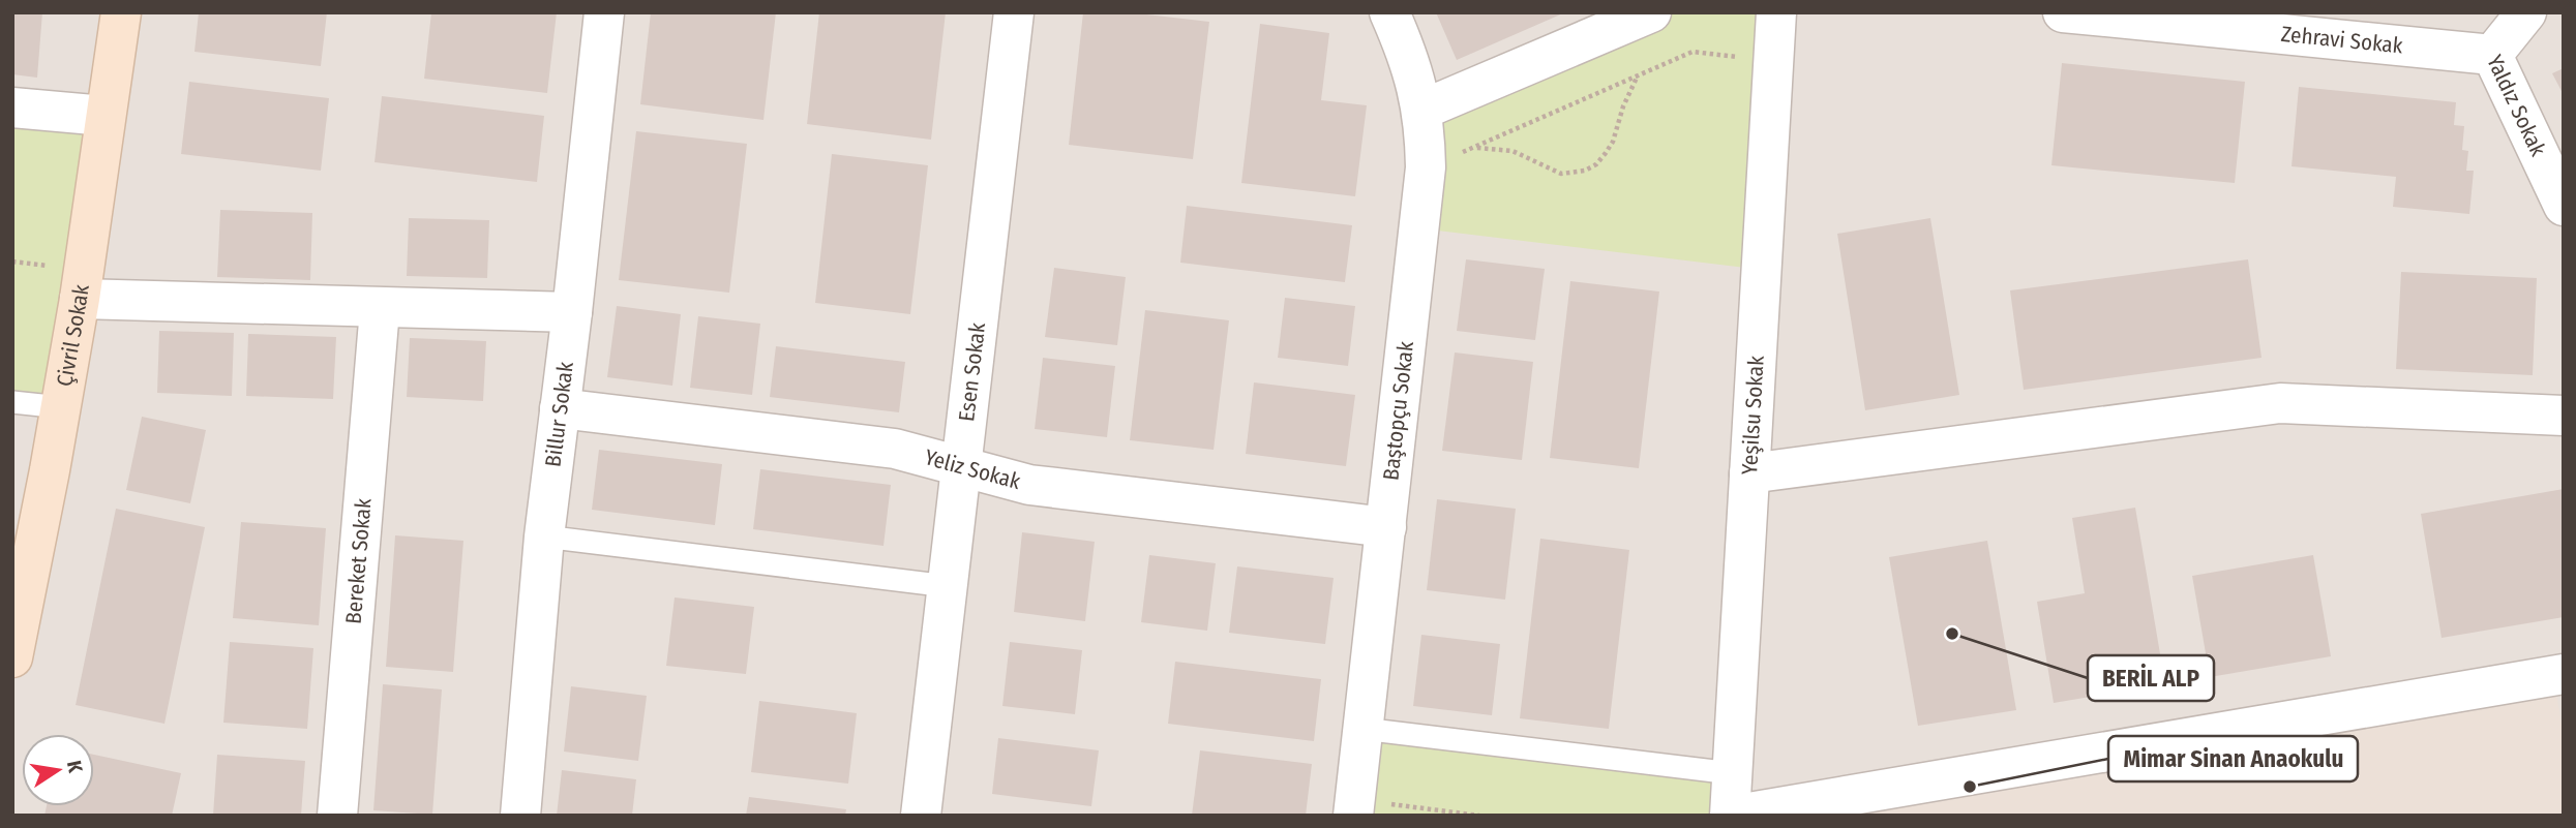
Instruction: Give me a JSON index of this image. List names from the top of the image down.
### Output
{
  "streets": {
    "street": [
      "Zehravi Sokak",
      "Yaldız Sokak",
      "Çivril Sokak",
      "Esen Sokak",
      "Baştopçu Sokak",
      "Billur Sokak",
      "Yeşilsu Sokak",
      "Yeliz Sokak",
      "Bereket Sokak"
    ]
  },
  "crossings": [
    ["Zehravi Sokak", "Yaldız Sokak"],
    ["Esen Sokak", "Yeliz Sokak"],
    ["Baştopçu Sokak", "Yeliz Sokak"],
    ["Billur Sokak", "Yeliz Sokak"]
  ],
  "places": ["BERİL ALP", "Mimar Sinan Anaokulu"],
  "north": "right"
}
